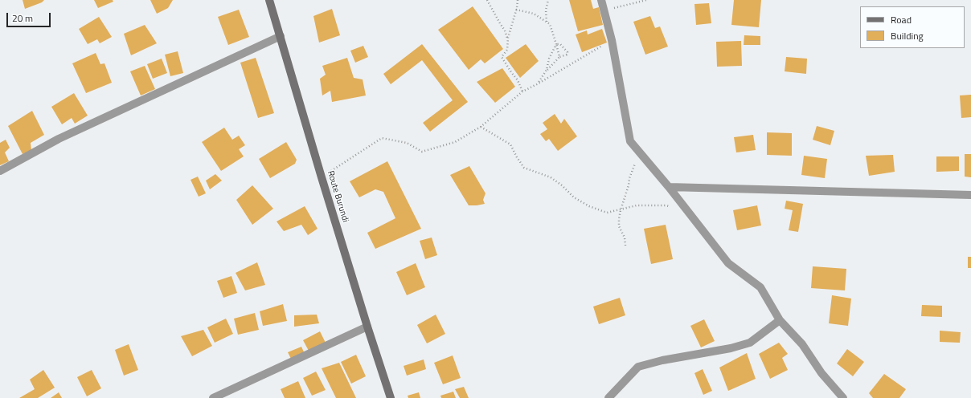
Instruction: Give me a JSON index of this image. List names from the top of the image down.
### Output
{
  "streets": {
    "main road": ["Route Burundi"]
  },
  "legend": ["Road", "Building"],
  "scale_bar": "20 m"
}
